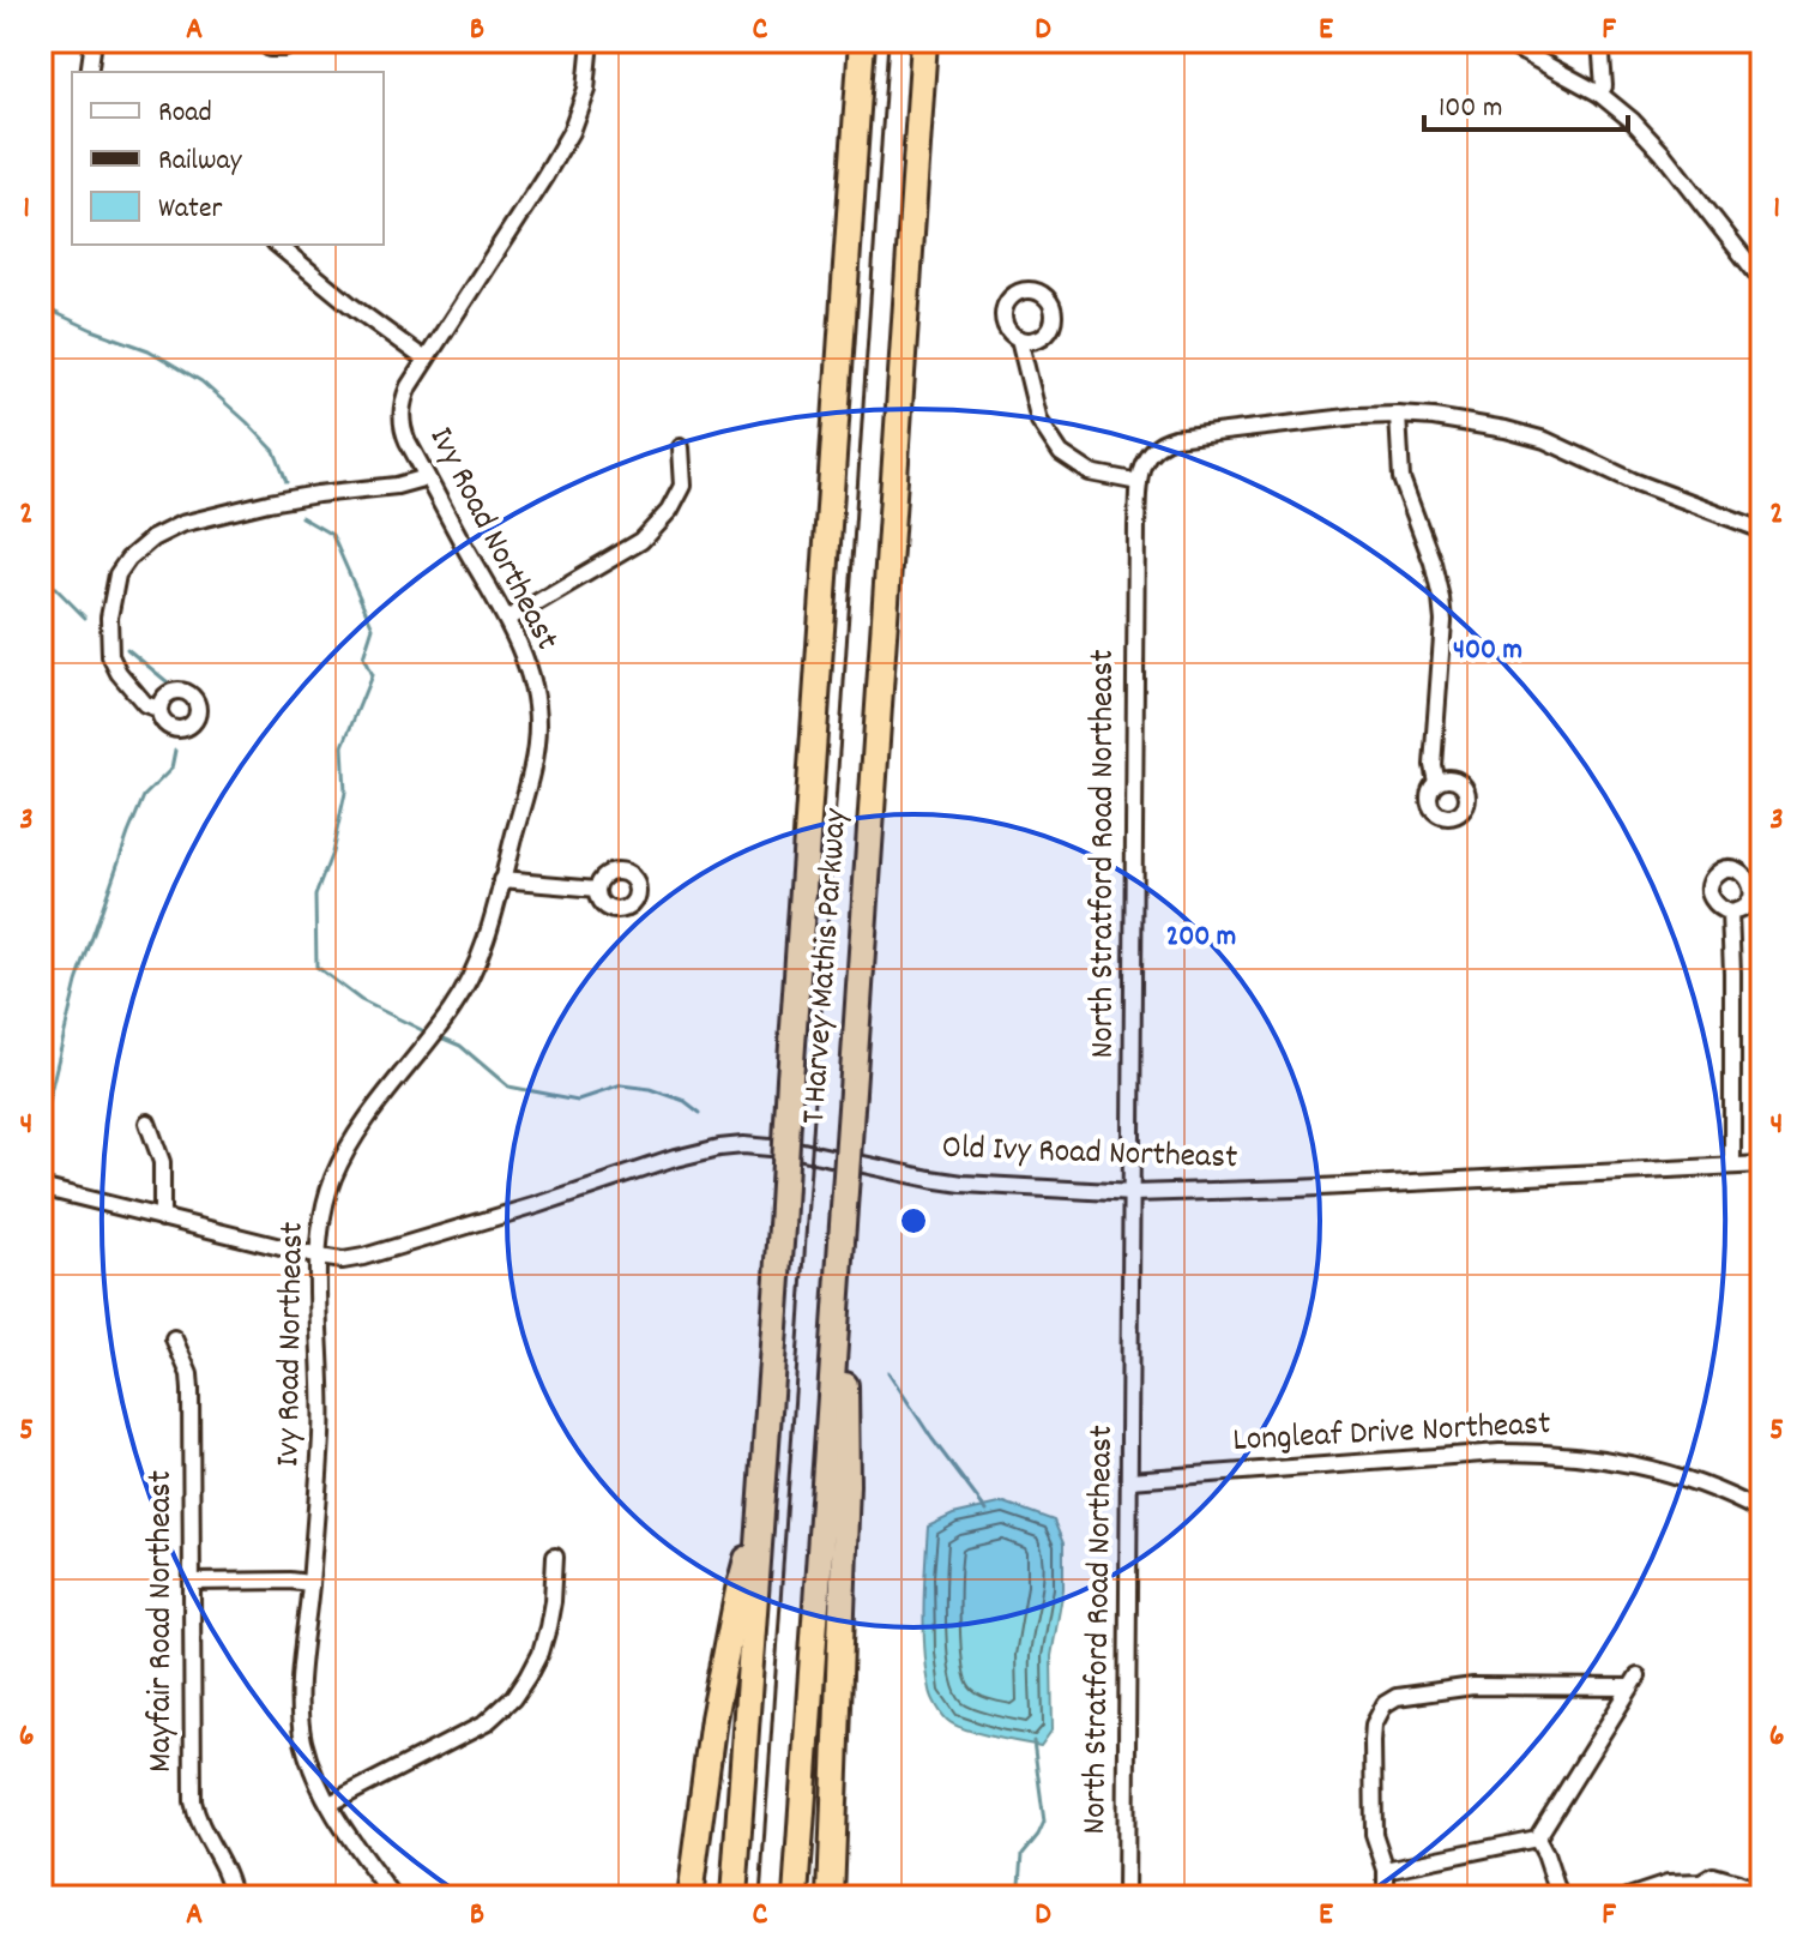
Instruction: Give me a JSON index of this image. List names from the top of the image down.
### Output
{
  "streets": {
    "highway": ["T Harvey Mathis Parkway"],
    "street": [
      "Ivy Road Northeast",
      "North Stratford Road Northeast",
      "Old Ivy Road Northeast",
      "Longleaf Drive Northeast",
      "Mayfair Road Northeast"
    ]
  },
  "crossings": [
    ["Ivy Road Northeast", "Old Ivy Road Northeast"],
    ["North Stratford Road Northeast", "Old Ivy Road Northeast"],
    ["North Stratford Road Northeast", "Longleaf Drive Northeast"]
  ],
  "legend": ["Road", "Railway", "Water"],
  "scale_bar": "100 m",
  "grid": {
    "columns": [
      "A",
      "B",
      "C",
      "D",
      "E",
      "F"
    ],
    "rows": [
      "1",
      "2",
      "3",
      "4",
      "5",
      "6"
    ]
  },
  "rings": ["400 m", "200 m"]
}
